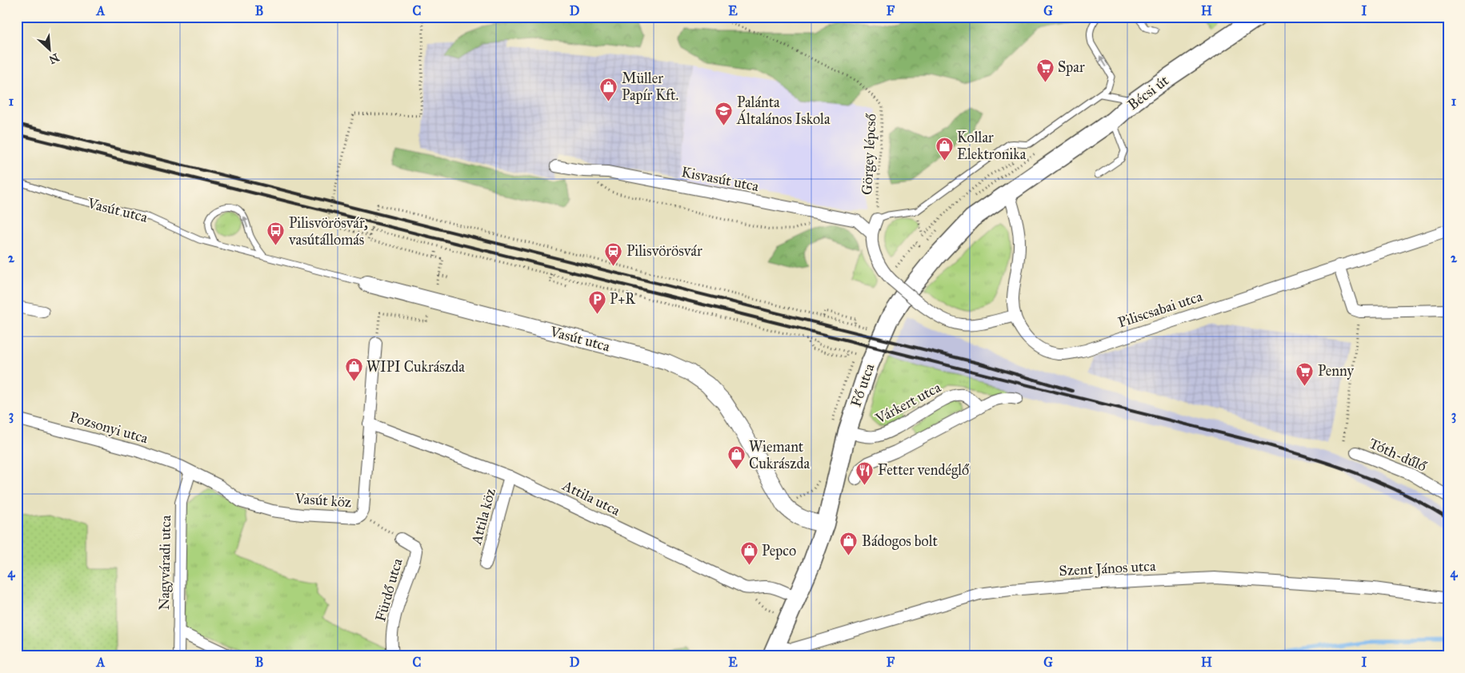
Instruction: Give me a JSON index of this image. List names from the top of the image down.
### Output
{
  "streets": {
    "main road": ["Bécsi út", "Fő utca"],
    "street": [
      "Kisvasút utca",
      "Vasút utca",
      "Piliscsabai utca",
      "Várkert utca",
      "Pozsonyi utca",
      "Tóth-dűlő",
      "Attila utca",
      "Vasút köz",
      "Attila köz",
      "Nagyváradi utca",
      "Szent János utca",
      "Fürdő utca"
    ],
    "path": ["Görgey lépcső"]
  },
  "crossings": [
    ["Bécsi út", "Fő utca"],
    ["Vasút utca", "Fő utca"],
    ["Piliscsabai utca", "Fő utca"],
    ["Fő utca", "Várkert utca"],
    ["Fő utca", "Attila utca"],
    ["Fő utca", "Szent János utca"],
    ["Pozsonyi utca", "Vasút köz"],
    ["Pozsonyi utca", "Nagyváradi utca"],
    ["Attila utca", "Vasút köz"],
    ["Attila utca", "Attila köz"],
    ["Vasút köz", "Nagyváradi utca"],
    ["Vasút köz", "Fürdő utca"]
  ],
  "places": {
    "supermarket": ["Spar", "Penny"],
    "shop": [
      "Müller Papír Kft.",
      "Kollar Elektronika",
      "WIPI Cukrászda",
      "Wiemant Cukrászda",
      "Bádogos bolt",
      "Pepco"
    ],
    "school or university": ["Palánta Általános Iskola"],
    "bus stop": ["Pilisvörösvár, vasútállomás"],
    "station": ["Pilisvörösvár"],
    "parking": ["P+R"],
    "restaurant": ["Fetter vendéglő"]
  },
  "north": "bottom right",
  "grid": {
    "columns": [
      "A",
      "B",
      "C",
      "D",
      "E",
      "F",
      "G",
      "H",
      "I"
    ],
    "rows": [
      "1",
      "2",
      "3",
      "4"
    ]
  }
}
